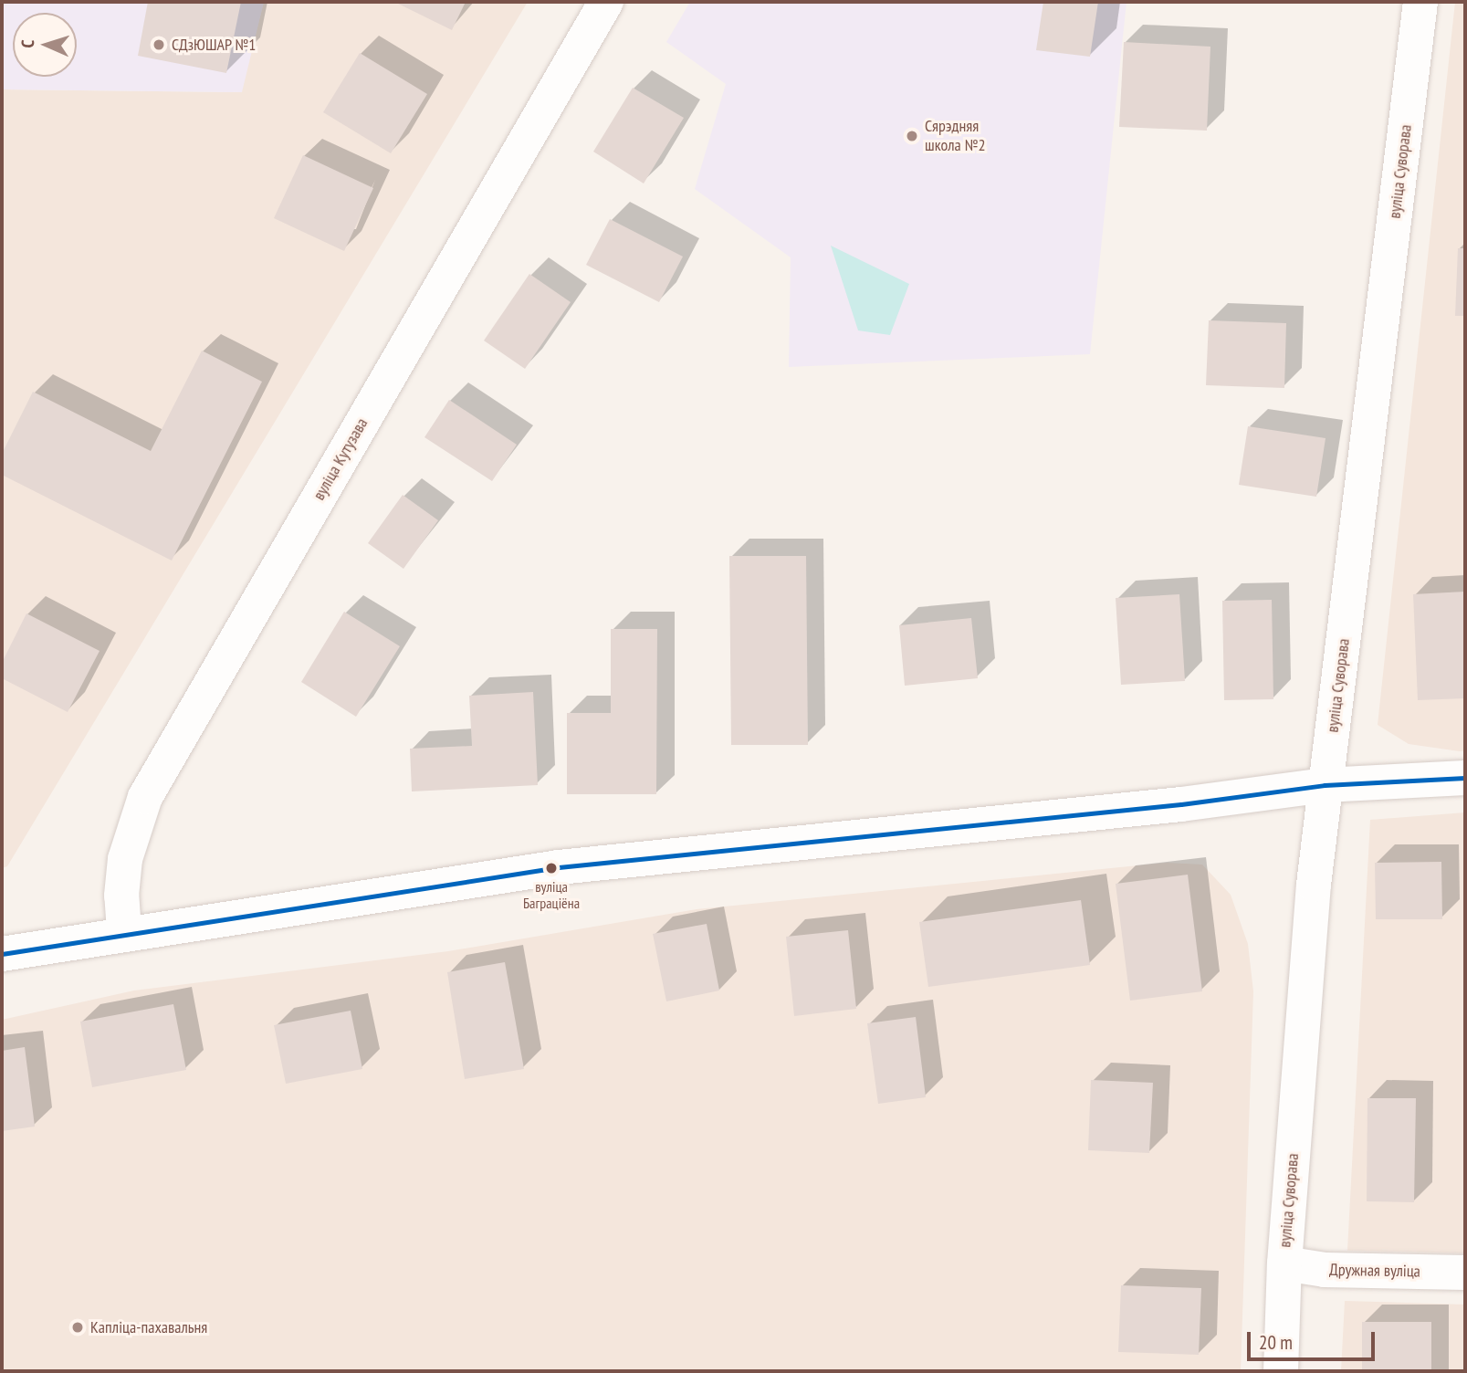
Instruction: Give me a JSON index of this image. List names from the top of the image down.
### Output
{
  "streets": {
    "street": ["вуліца Суворава", "вуліца Кутузава", "Дружная вуліца"]
  },
  "crossings": [
    ["вуліца Суворава", "Дружная вуліца"]
  ],
  "places": [
    "СДзЮШАР №1",
    "Сярэдняя школа №2",
    "вуліца Баграціёна",
    "Капліца-пахавальня"
  ],
  "scale_bar": "20 m",
  "north": "left"
}
